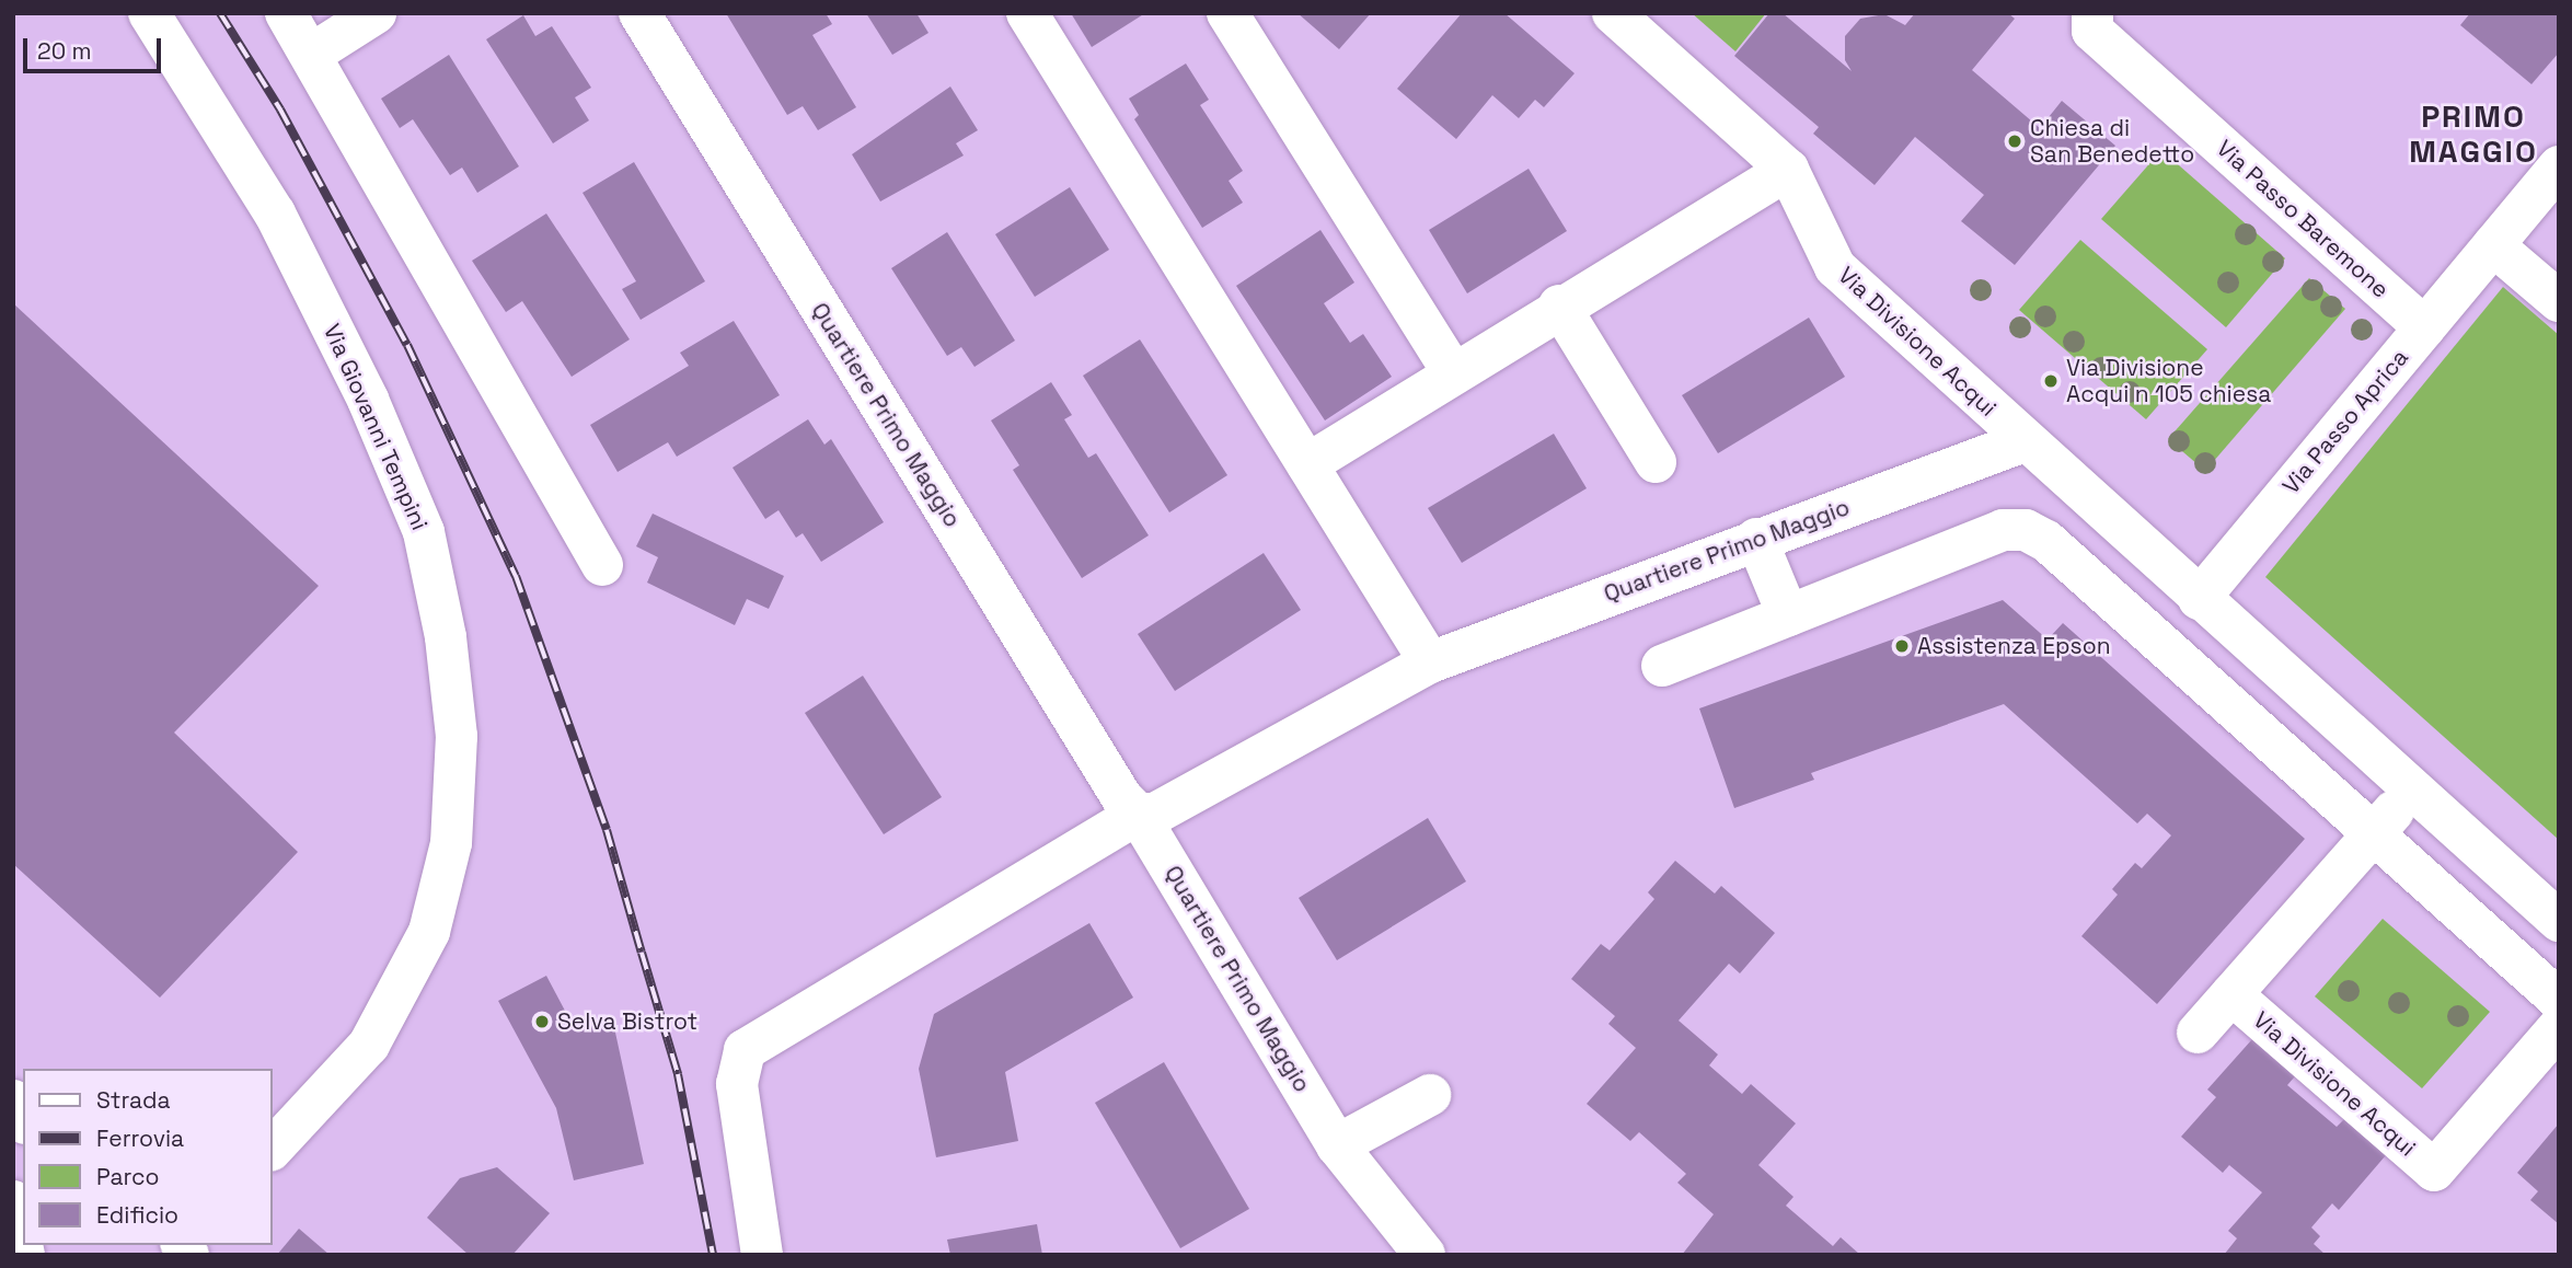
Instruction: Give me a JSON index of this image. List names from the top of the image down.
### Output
{
  "streets": {
    "street": [
      "Via Passo Baremone",
      "Via Divisione Acqui",
      "Quartiere Primo Maggio",
      "Via Passo Aprica",
      "Via Giovanni Tempini"
    ]
  },
  "crossings": [
    ["Via Passo Baremone", "Via Passo Aprica"],
    ["Via Divisione Acqui", "Quartiere Primo Maggio"],
    ["Via Divisione Acqui", "Via Passo Aprica"]
  ],
  "districts": ["PRIMO MAGGIO"],
  "places": [
    "Chiesa di San Benedetto",
    "Via Divisione Acqui n 105 chiesa",
    "Assistenza Epson",
    "Selva Bistrot"
  ],
  "legend": [
    "Strada",
    "Ferrovia",
    "Parco",
    "Edificio"
  ],
  "scale_bar": "20 m"
}
